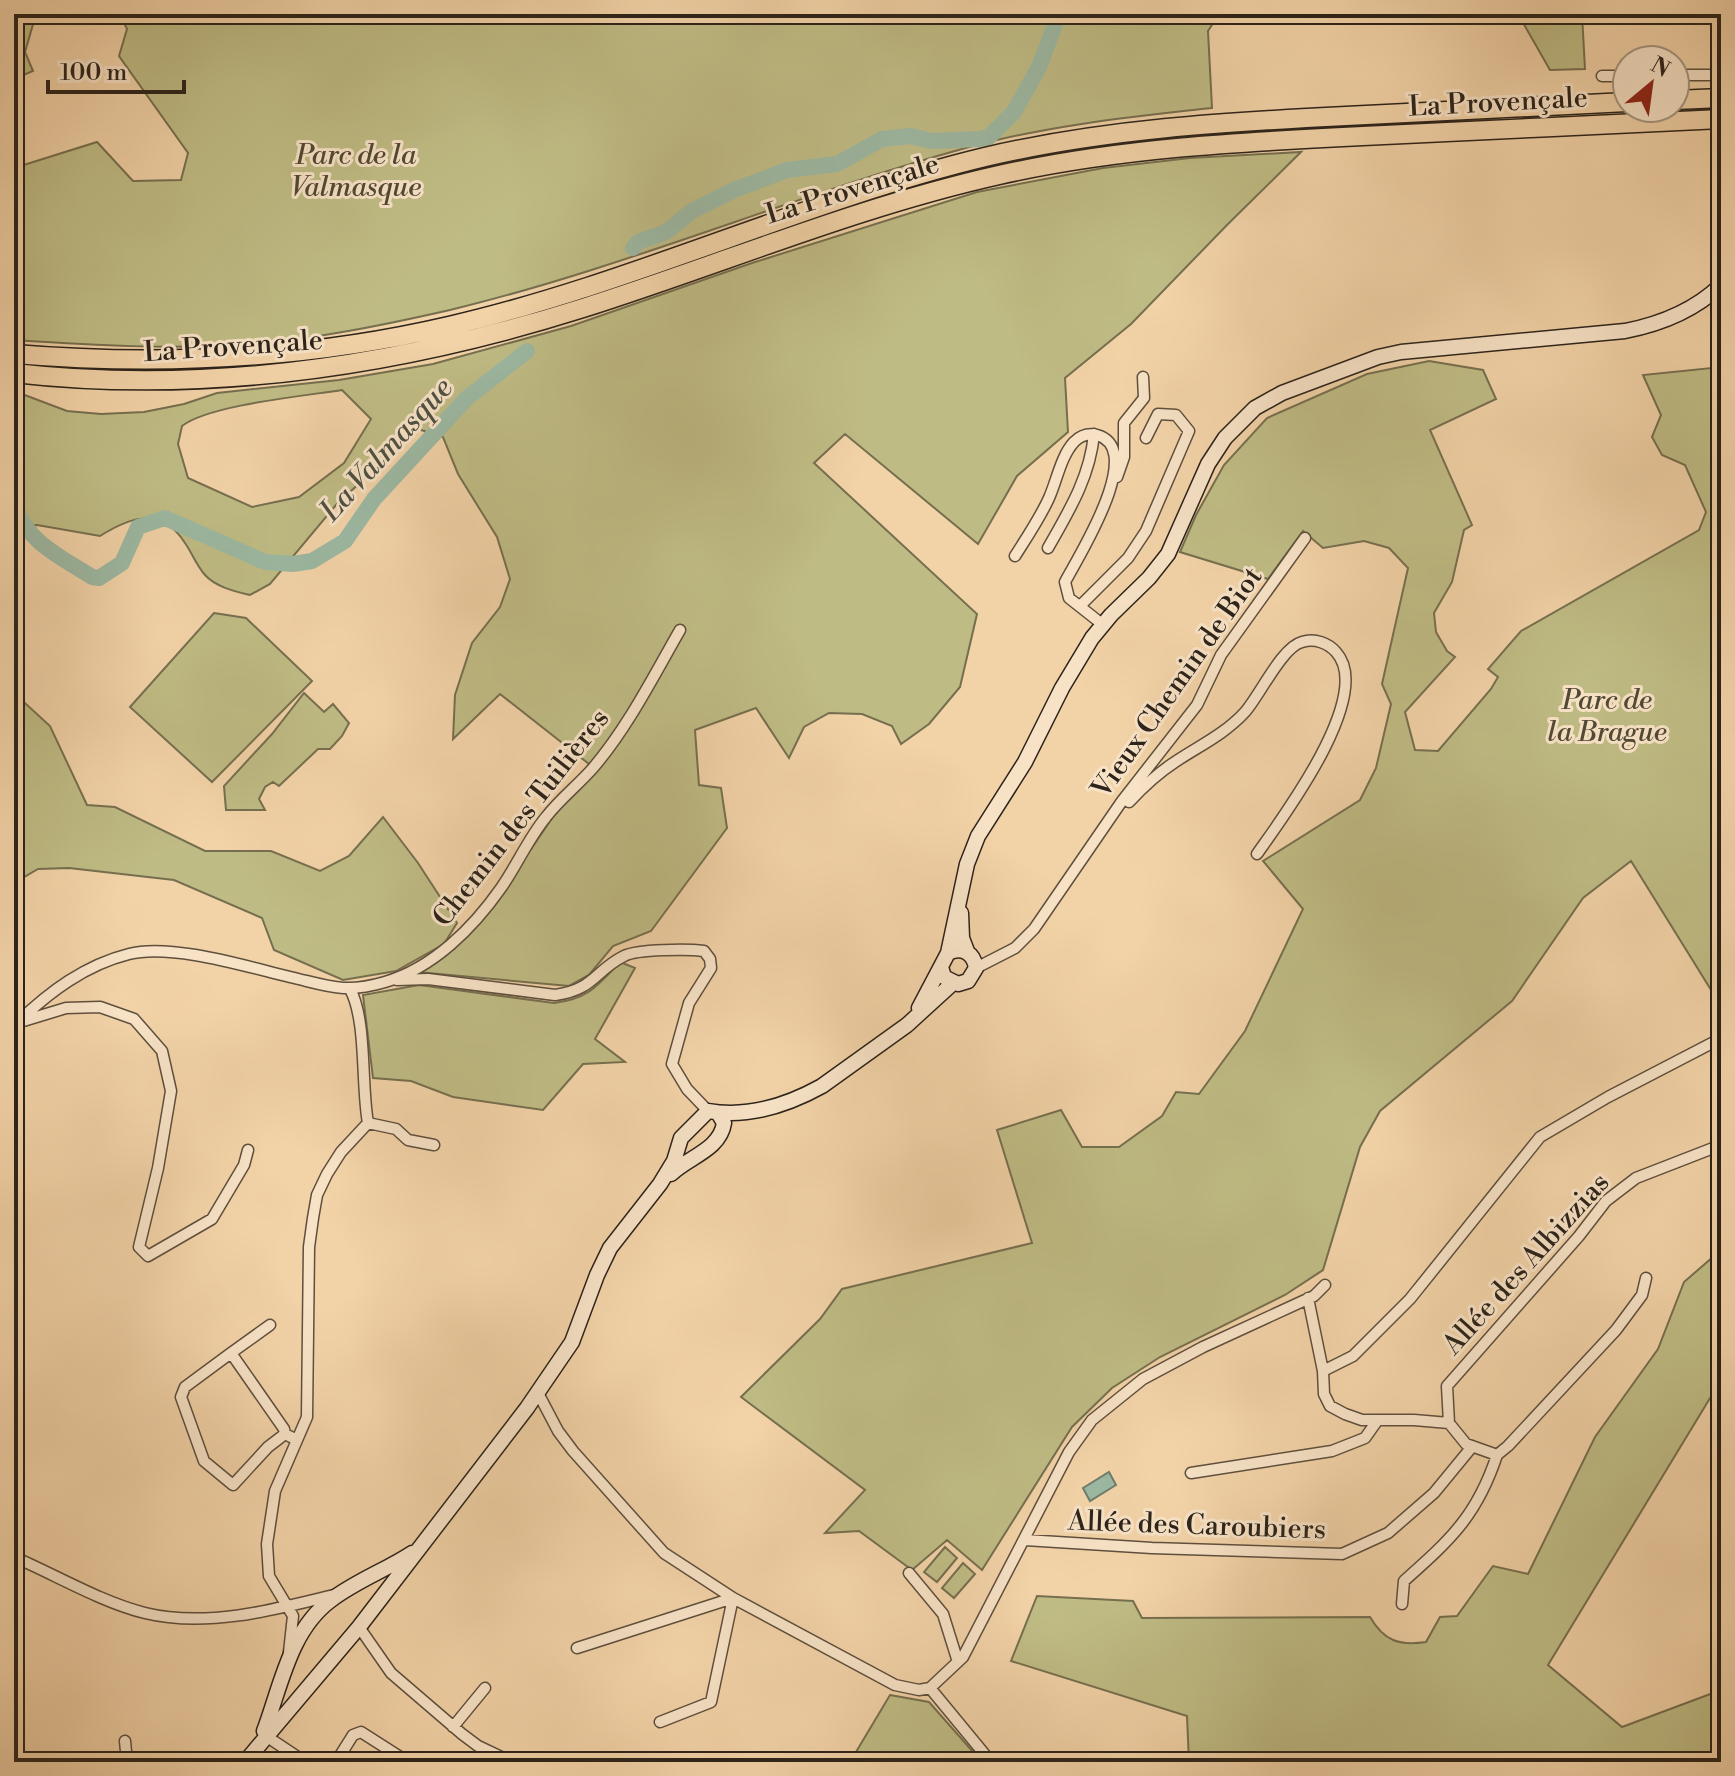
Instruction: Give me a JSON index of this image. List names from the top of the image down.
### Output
{
  "streets": {
    "highway": ["La Provençale"],
    "street": [
      "Vieux Chemin de Biot",
      "Chemin des Tuilières",
      "Allée des Albizzias",
      "Allée des Caroubiers"
    ]
  },
  "water": ["La Valmasque"],
  "parks": ["Parc de la Valmasque", "Parc de la Brague"],
  "scale_bar": "100 m",
  "north": "top right"
}
